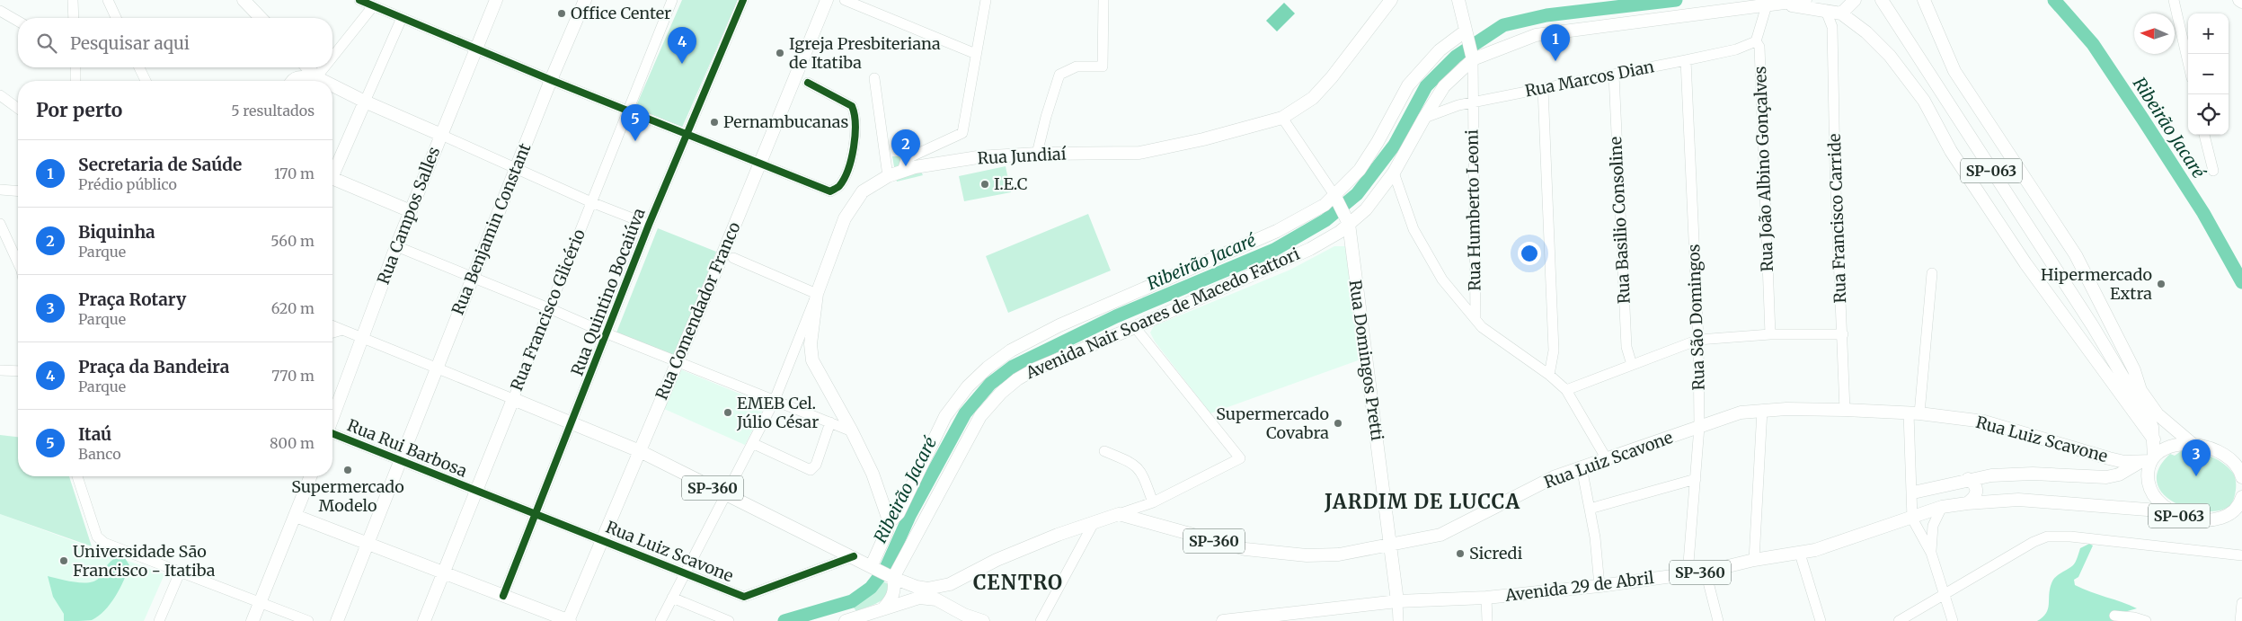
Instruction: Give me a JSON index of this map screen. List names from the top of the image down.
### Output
{
  "streets": {
    "main road": [
      "Rua Jundiaí",
      "SP-063",
      "Rua Campos Salles",
      "Rua Benjamin Constant",
      "Rua Francisco Glicério",
      "Rua Comendador Franco",
      "Avenida Nair Soares de Macedo Fattori",
      "Rua Domingos Pretti",
      "Rua Luiz Scavone",
      "SP-360",
      "Avenida 29 de Abril"
    ],
    "street": [
      "Rua Marcos Dian",
      "Rua João Albino Gonçalves",
      "Rua Humberto Leoni",
      "Rua Francisco Carride",
      "Rua Basilio Consoline",
      "Rua Quintino Bocaiúva",
      "Rua São Domingos",
      "Rua Rui Barbosa"
    ]
  },
  "crossings": [
    ["Rua Marcos Dian", "Rua João Albino Gonçalves"],
    ["Rua Marcos Dian", "Rua Humberto Leoni"],
    ["Rua Marcos Dian", "Rua Basilio Consoline"],
    ["Rua Marcos Dian", "Avenida Nair Soares de Macedo Fattori"],
    ["Rua Marcos Dian", "Rua São Domingos"],
    ["Rua Jundiaí", "Rua Domingos Pretti"],
    ["SP-063", "Rua Luiz Scavone"],
    ["SP-063", "Avenida 29 de Abril"],
    ["Rua Humberto Leoni", "Avenida Nair Soares de Macedo Fattori"],
    ["Rua Francisco Carride", "Rua Luiz Scavone"],
    ["Rua Benjamin Constant", "Rua Rui Barbosa"],
    ["Rua Quintino Bocaiúva", "Rua Luiz Scavone"],
    ["Rua Quintino Bocaiúva", "SP-360"],
    ["Rua Francisco Glicério", "Rua Luiz Scavone"],
    ["Rua Francisco Glicério", "Rua Rui Barbosa"],
    ["Rua Francisco Glicério", "SP-360"],
    ["Rua Comendador Franco", "Rua Luiz Scavone"],
    ["Rua Comendador Franco", "SP-360"],
    ["Avenida Nair Soares de Macedo Fattori", "Rua Domingos Pretti"],
    ["Avenida Nair Soares de Macedo Fattori", "SP-360"],
    ["Rua São Domingos", "Rua Luiz Scavone"],
    ["Rua São Domingos", "Avenida 29 de Abril"],
    ["Rua Domingos Pretti", "Rua Luiz Scavone"],
    ["Rua Domingos Pretti", "Avenida 29 de Abril"],
    ["Rua Luiz Scavone", "Rua Rui Barbosa"],
    ["Rua Luiz Scavone", "SP-360"]
  ],
  "districts": ["JARDIM DE LUCCA", "CENTRO"],
  "water": ["Ribeirão Jacaré"],
  "places": [
    "Office Center",
    "Igreja Presbiteriana de Itatiba",
    "Pernambucanas",
    "I.E.C",
    "Hipermercado Extra",
    "EMEB Cel. Júlio César",
    "Supermercado Covabra",
    "Supermercado Modelo",
    "Sicredi",
    "Universidade São Francisco - Itatiba"
  ],
  "north": "left",
  "page": {
    "map_buttons": ["+", "−"],
    "search": "Pesquisar aqui",
    "pins": [
      "1",
      "4",
      "5",
      "2",
      "3"
    ],
    "heading": ["Por perto", "5 resultados"],
    "list": [
      {
        "mark": "1",
        "name": "Secretaria de Saúde",
        "note": "Prédio público",
        "value": "170 m"
      },
      {
        "mark": "2",
        "name": "Biquinha",
        "note": "Parque",
        "value": "560 m"
      },
      {
        "mark": "3",
        "name": "Praça Rotary",
        "note": "Parque",
        "value": "620 m"
      },
      {
        "mark": "4",
        "name": "Praça da Bandeira",
        "note": "Parque",
        "value": "770 m"
      },
      {
        "mark": "5",
        "name": "Itaú",
        "note": "Banco",
        "value": "800 m"
      }
    ]
  }
}
